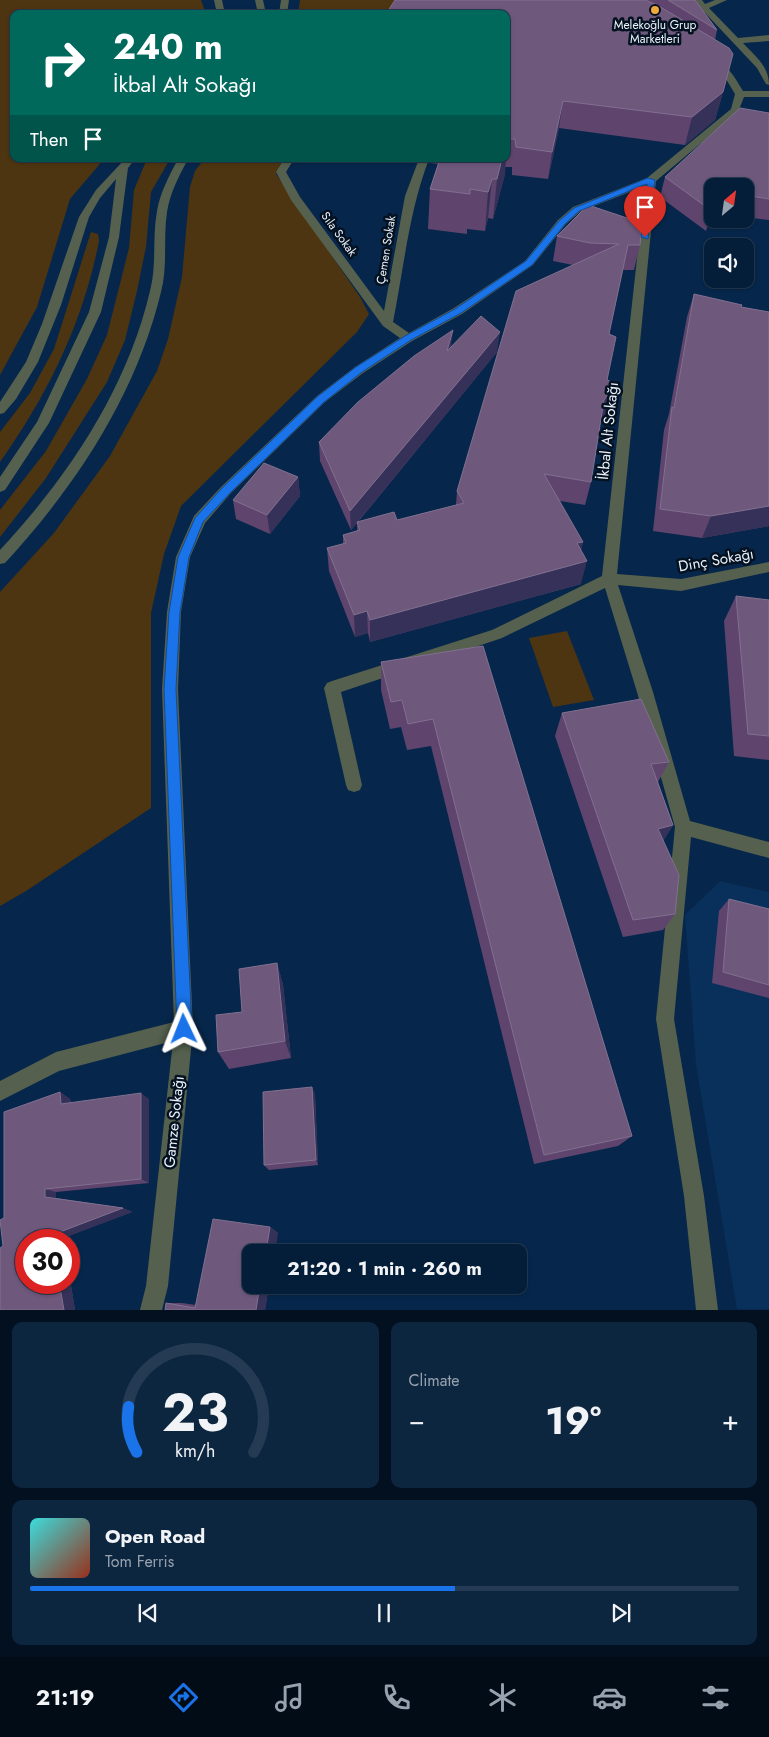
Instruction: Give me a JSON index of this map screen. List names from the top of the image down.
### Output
{
  "streets": {
    "street": [
      "Sıla Sokak",
      "Çemen Sokak",
      "İkbal Alt Sokağı",
      "Dinç Sokağı",
      "Gamze Sokağı"
    ]
  },
  "crossings": [
    ["Sıla Sokak", "Çemen Sokak"],
    ["İkbal Alt Sokağı", "Dinç Sokağı"],
    ["İkbal Alt Sokağı", "Gamze Sokağı"]
  ],
  "places": ["Melekoğlu Grup Marketleri"],
  "north": "top right",
  "page": {
    "turn": ["240 m", "İkbal Alt Sokağı"],
    "then": "Then",
    "limit": "30",
    "trip": "21:20 · 1 min · 260 m",
    "tile": "Climate",
    "heat": ["−", "19°", "+"],
    "song": ["Open Road", "Tom Ferris"],
    "tabs": "21:19",
    "gauge": ["23", "km/h"]
  }
}
